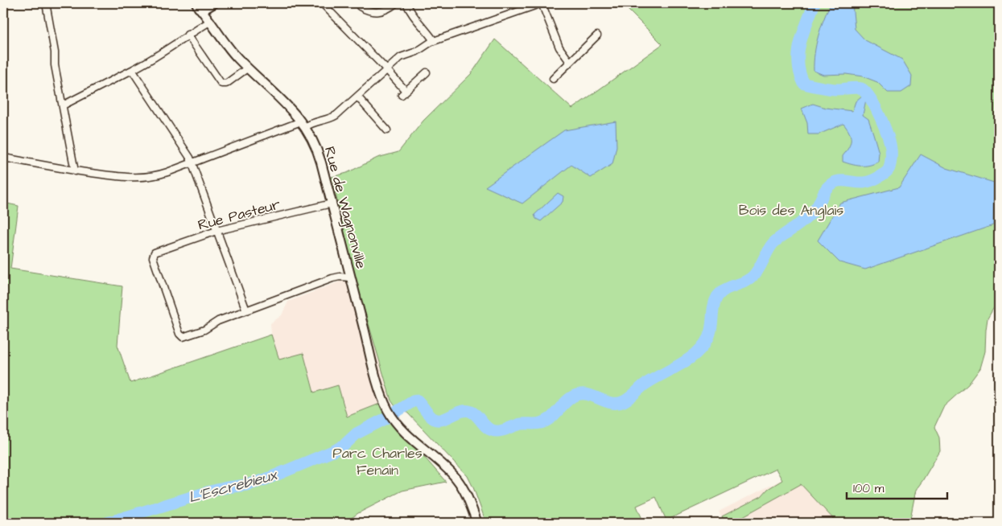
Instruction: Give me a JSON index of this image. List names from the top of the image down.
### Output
{
  "streets": {
    "street": ["Rue de Wagnonville", "Rue Pasteur"]
  },
  "crossings": [
    ["Rue de Wagnonville", "Rue Pasteur"]
  ],
  "water": ["L'Escrebieux"],
  "parks": ["Bois des Anglais", "Parc Charles Fenain"],
  "scale_bar": "100 m"
}
